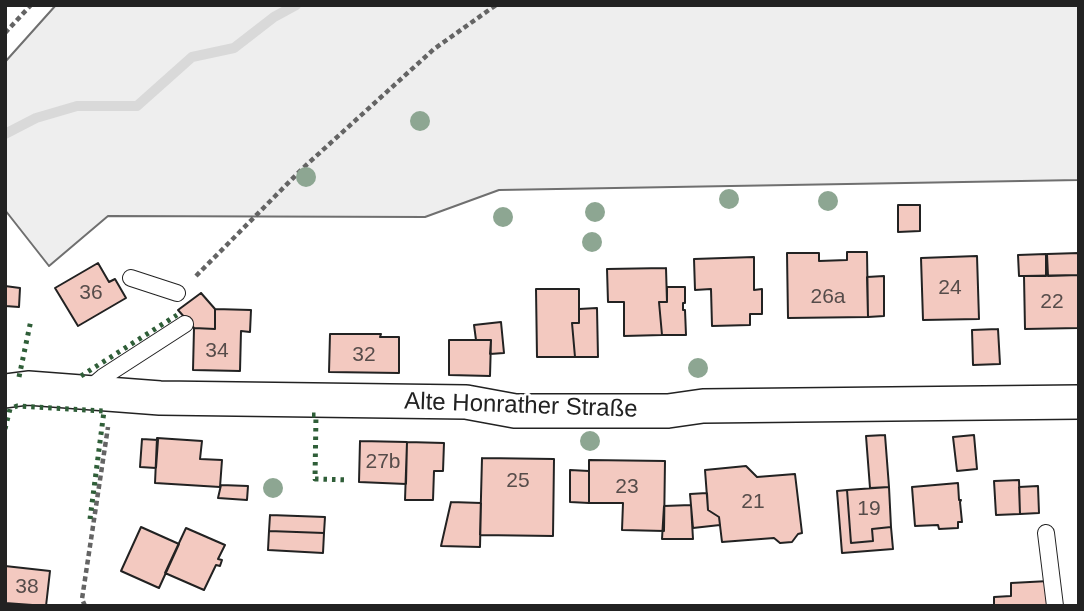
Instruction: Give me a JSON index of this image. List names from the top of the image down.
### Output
{
  "streets": {
    "street": ["Alte Honrather Straße"]
  },
  "house_numbers": [
    "24",
    "36",
    "26a",
    "22",
    "34",
    "32",
    "27b",
    "25",
    "23",
    "21",
    "19",
    "38"
  ]
}
